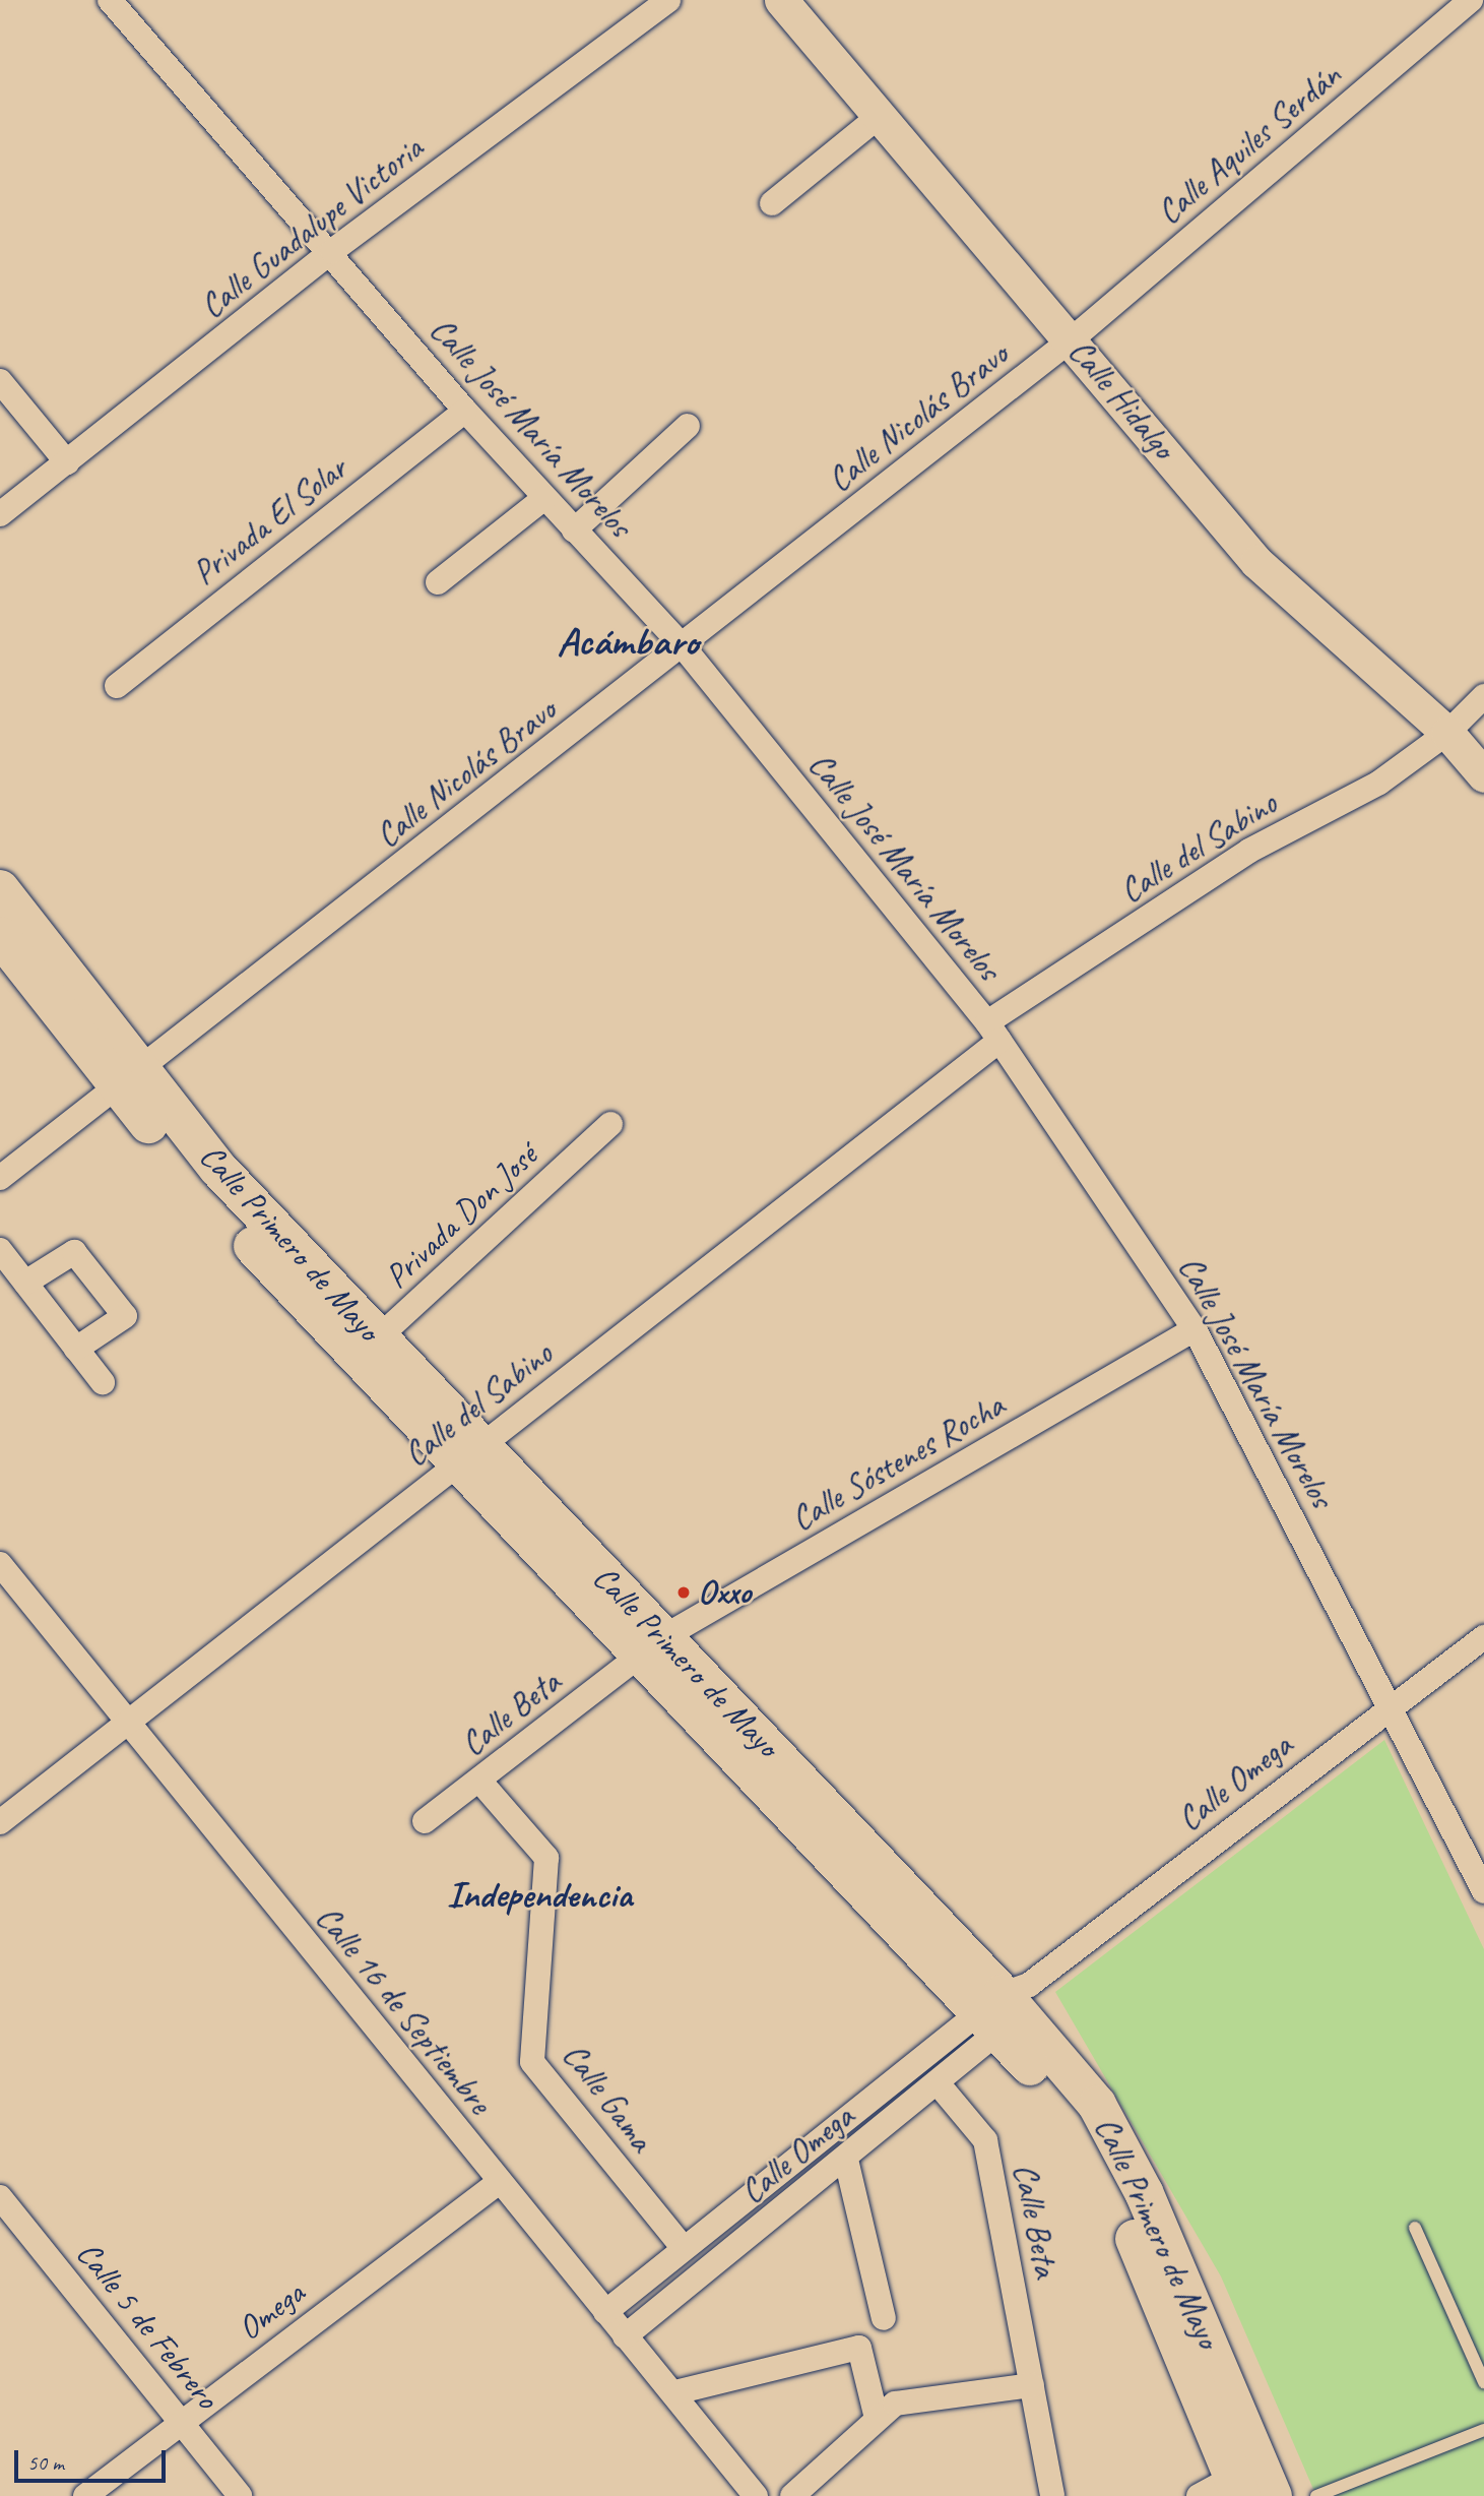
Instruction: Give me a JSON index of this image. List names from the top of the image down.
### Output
{
  "streets": {
    "main road": ["Calle Primero de Mayo"],
    "street": [
      "Calle Aquiles Serdán",
      "Calle Guadalupe Victoria",
      "Calle Hidalgo",
      "Calle Nicolás Bravo",
      "Calle José María Morelos",
      "Privada El Solar",
      "Calle del Sabino",
      "Privada Don José",
      "Calle Sóstenes Rocha",
      "Calle Beta",
      "Calle Omega",
      "Calle 16 de Septiembre",
      "Calle Gama",
      "Omega",
      "Calle 5 de Febrero"
    ]
  },
  "crossings": [
    ["Calle Aquiles Serdán", "Calle Hidalgo"],
    ["Calle Aquiles Serdán", "Calle Nicolás Bravo"],
    ["Calle Guadalupe Victoria", "Calle José María Morelos"],
    ["Calle Hidalgo", "Calle Nicolás Bravo"],
    ["Calle Hidalgo", "Calle del Sabino"],
    ["Calle Nicolás Bravo", "Calle José María Morelos"],
    ["Calle Nicolás Bravo", "Calle Primero de Mayo"],
    ["Calle José María Morelos", "Privada El Solar"],
    ["Calle José María Morelos", "Calle del Sabino"],
    ["Calle José María Morelos", "Calle Sóstenes Rocha"],
    ["Calle José María Morelos", "Calle Omega"],
    ["Calle del Sabino", "Calle Primero de Mayo"],
    ["Calle del Sabino", "Calle 16 de Septiembre"],
    ["Privada Don José", "Calle Primero de Mayo"],
    ["Calle Primero de Mayo", "Calle Sóstenes Rocha"],
    ["Calle Primero de Mayo", "Calle Beta"],
    ["Calle Primero de Mayo", "Calle Omega"],
    ["Calle Sóstenes Rocha", "Calle Beta"],
    ["Calle Beta", "Calle Omega"],
    ["Calle Beta", "Calle Gama"],
    ["Calle Omega", "Calle 16 de Septiembre"],
    ["Calle Omega", "Calle Gama"],
    ["Calle 16 de Septiembre", "Omega"],
    ["Omega", "Calle 5 de Febrero"]
  ],
  "districts": ["Acámbaro", "Independencia"],
  "places": ["Oxxo"],
  "scale_bar": "50 m"
}
